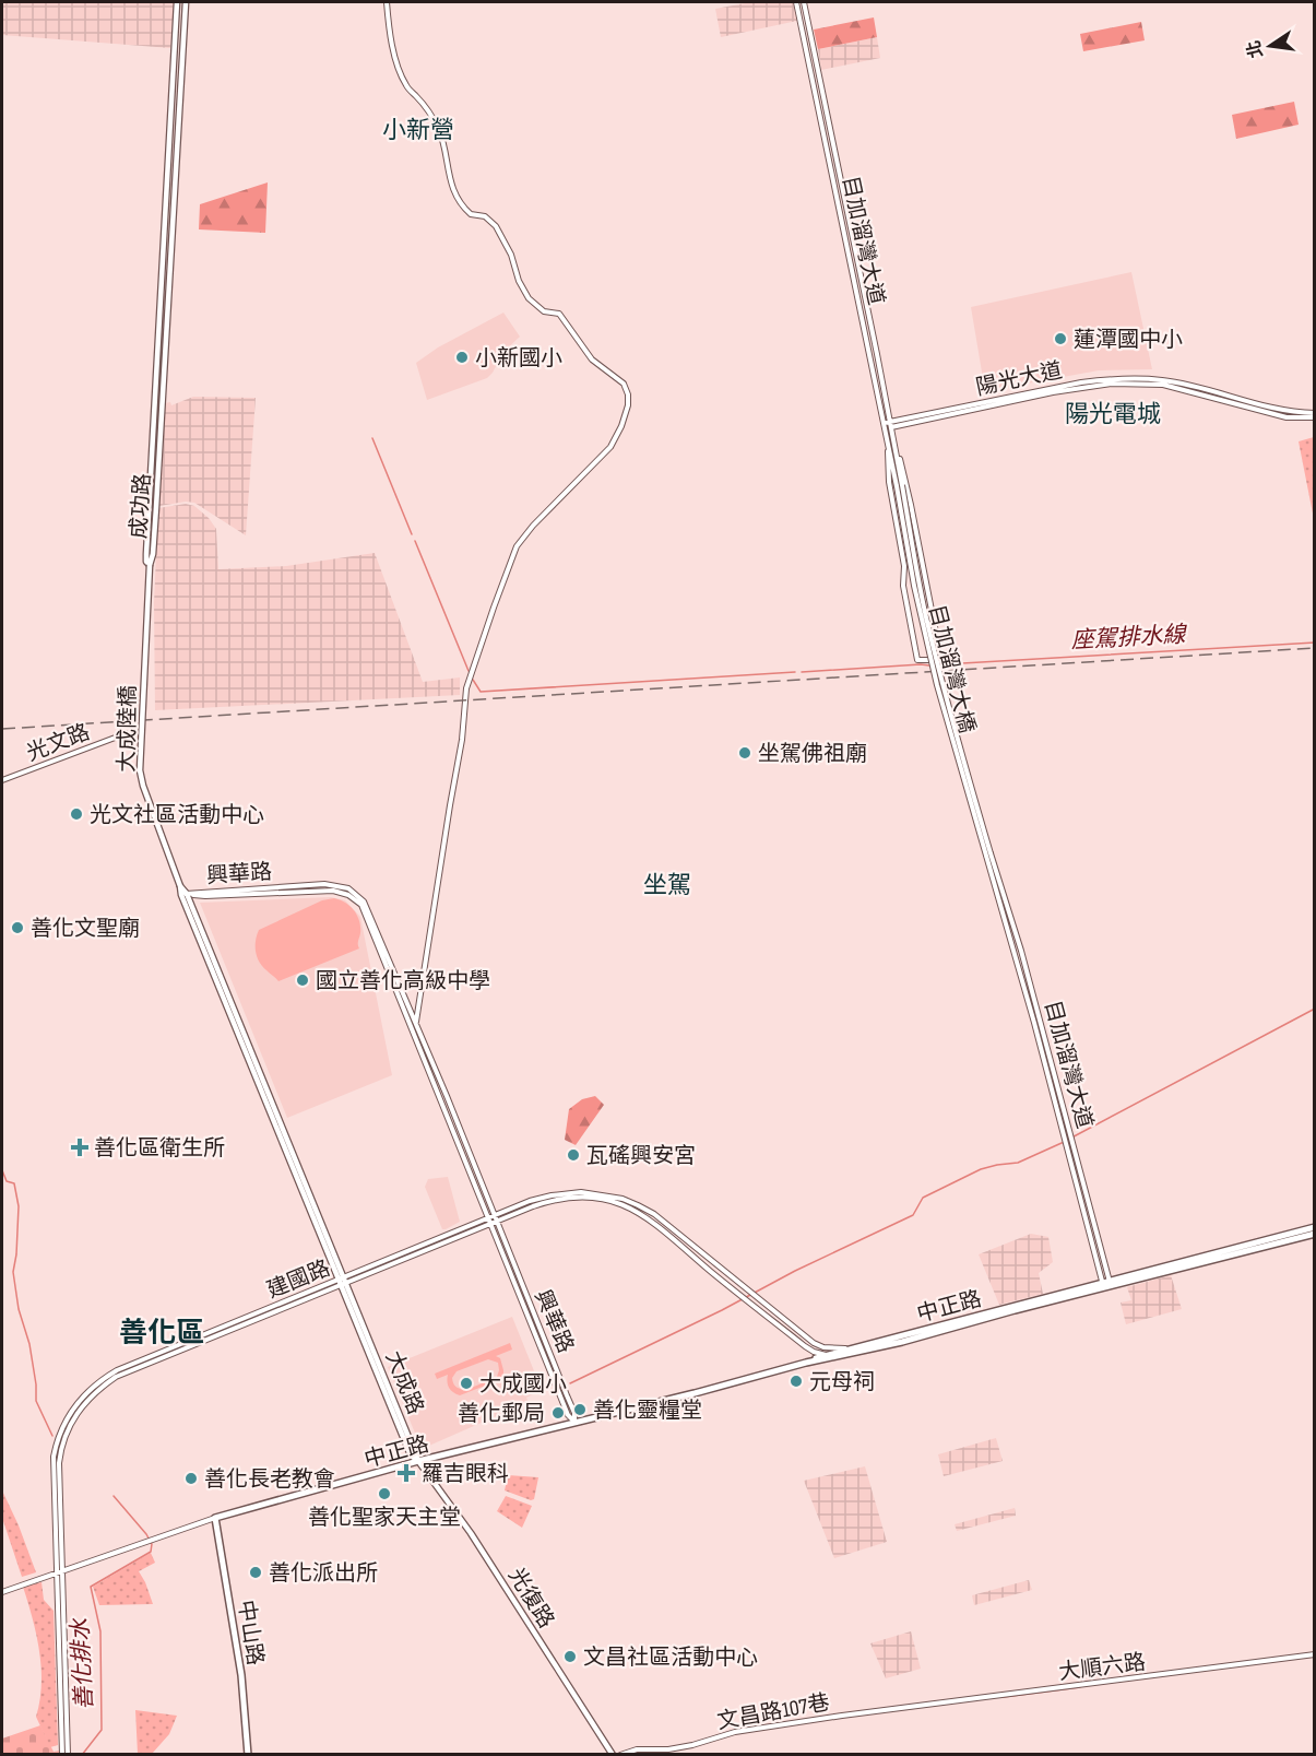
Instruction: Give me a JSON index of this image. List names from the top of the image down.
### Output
{
  "streets": {
    "main road": [
      "成功路",
      "大成陸橋",
      "中正路",
      "大成路",
      "光復路",
      "中山路"
    ],
    "street": [
      "目加溜灣大道",
      "陽光大道",
      "目加溜灣大橋",
      "光文路",
      "興華路",
      "建國路",
      "大順六路",
      "文昌路107巷"
    ]
  },
  "crossings": [
    ["目加溜灣大道", "陽光大道"],
    ["目加溜灣大道", "目加溜灣大橋"],
    ["目加溜灣大道", "中正路"],
    ["成功路", "大成陸橋"],
    ["大成陸橋", "大成路"],
    ["興華路", "建國路"],
    ["興華路", "中正路"],
    ["興華路", "大成路"],
    ["建國路", "中正路"],
    ["建國路", "大成路"],
    ["中正路", "大成路"],
    ["中正路", "光復路"],
    ["中正路", "中山路"],
    ["大成路", "光復路"],
    ["大順六路", "文昌路107巷"]
  ],
  "districts": [
    "小新營",
    "陽光電城",
    "坐駕",
    "善化區"
  ],
  "water": ["座駕排水線", "善化排水"],
  "places": {
    "other": [
      "蓮潭國中小",
      "小新國小",
      "坐駕佛祖廟",
      "光文社區活動中心",
      "善化文聖廟",
      "國立善化高級中學",
      "瓦磘興安宮",
      "元母祠",
      "大成國小",
      "善化靈糧堂",
      "善化郵局",
      "善化長老教會",
      "善化聖家天主堂",
      "善化派出所",
      "文昌社區活動中心"
    ],
    "health": ["善化區衛生所", "羅吉眼科"]
  },
  "north": "left"
}
